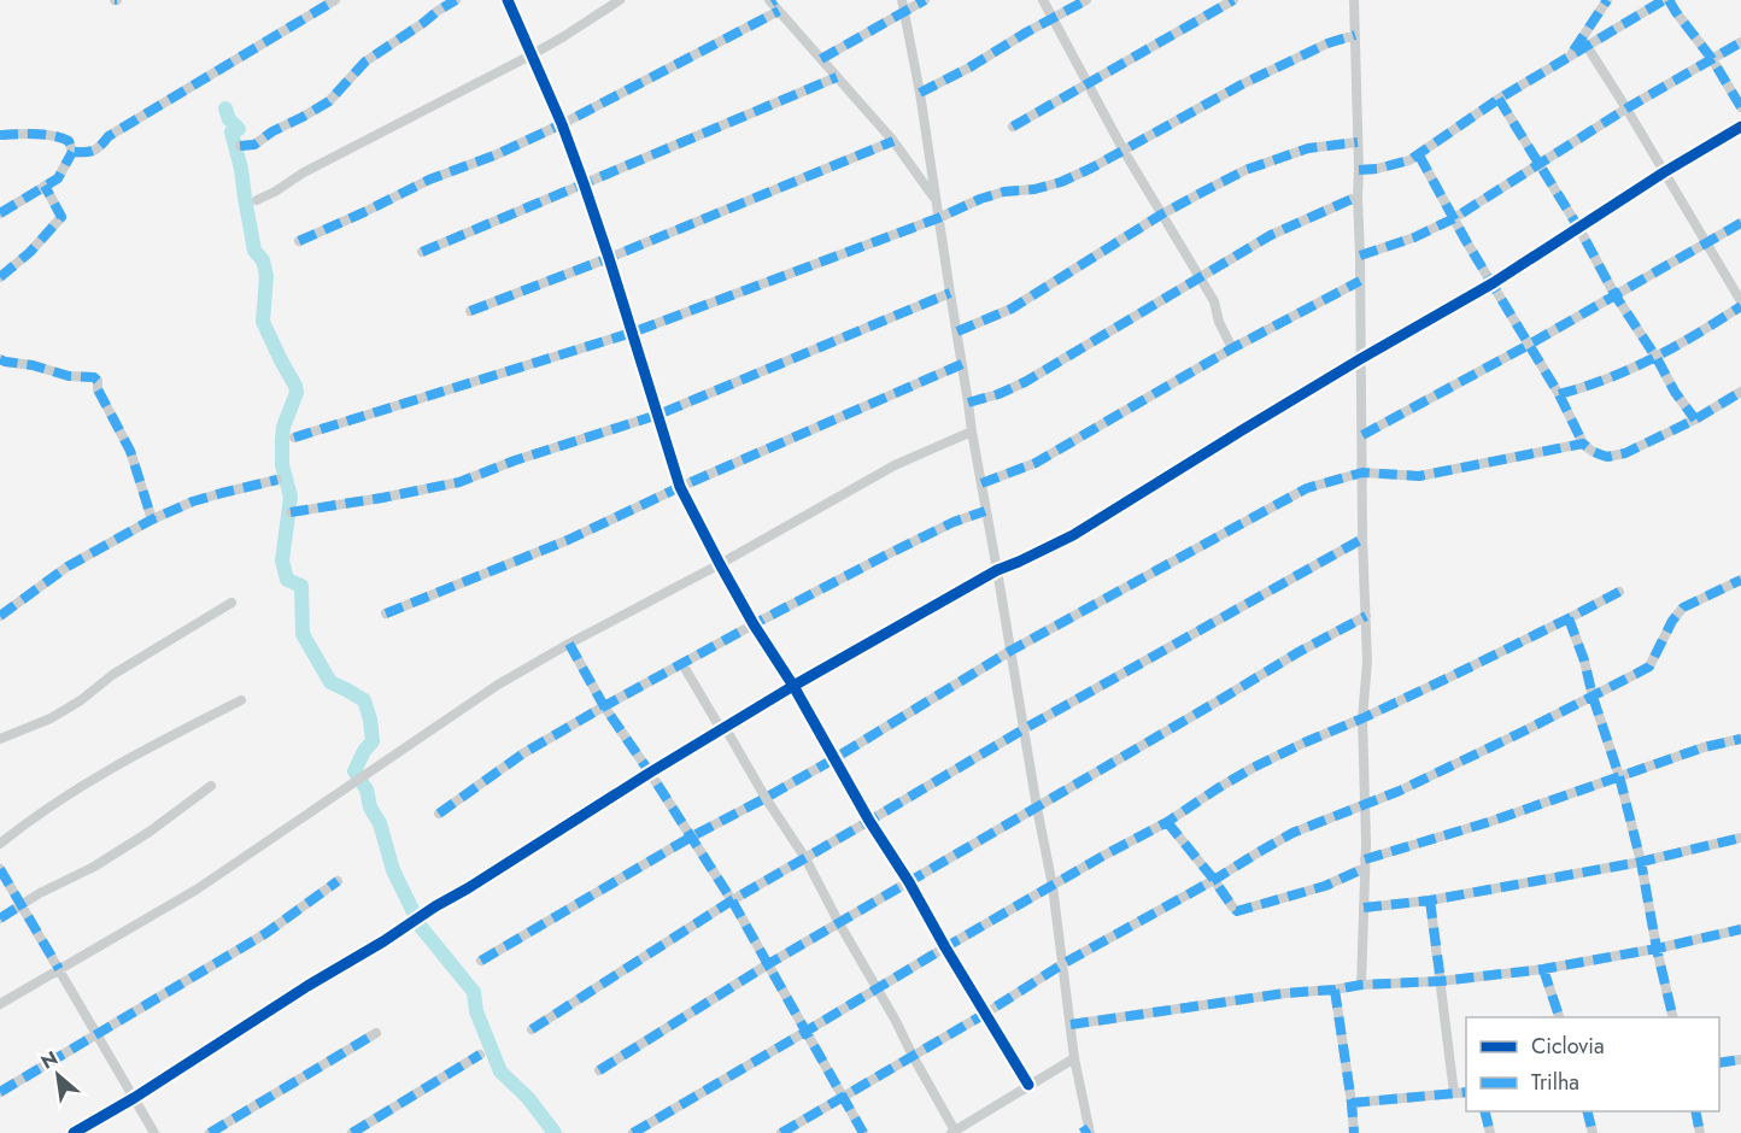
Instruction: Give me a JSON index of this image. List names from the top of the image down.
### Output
{
  "legend": ["Ciclovia", "Trilha"],
  "north": "top left"
}
